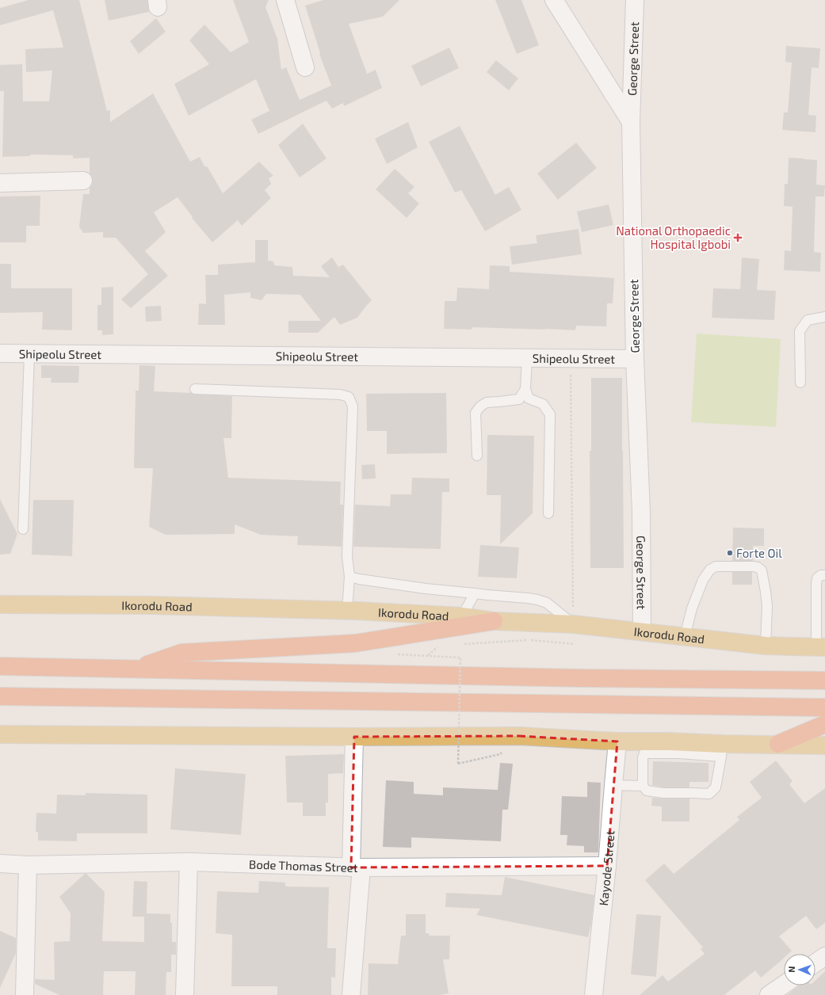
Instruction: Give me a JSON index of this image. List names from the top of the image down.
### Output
{
  "streets": {
    "main road": ["Ikorodu Road"],
    "street": [
      "George Street",
      "Shipeolu Street",
      "Bode Thomas Street",
      "Kayode Street"
    ]
  },
  "crossings": [
    ["George Street", "Shipeolu Street"],
    ["George Street", "Ikorodu Road"],
    ["Bode Thomas Street", "Kayode Street"]
  ],
  "places": {
    "health": ["National Orthopaedic Hospital Igbobi"],
    "other": ["Forte Oil"]
  },
  "north": "left"
}
